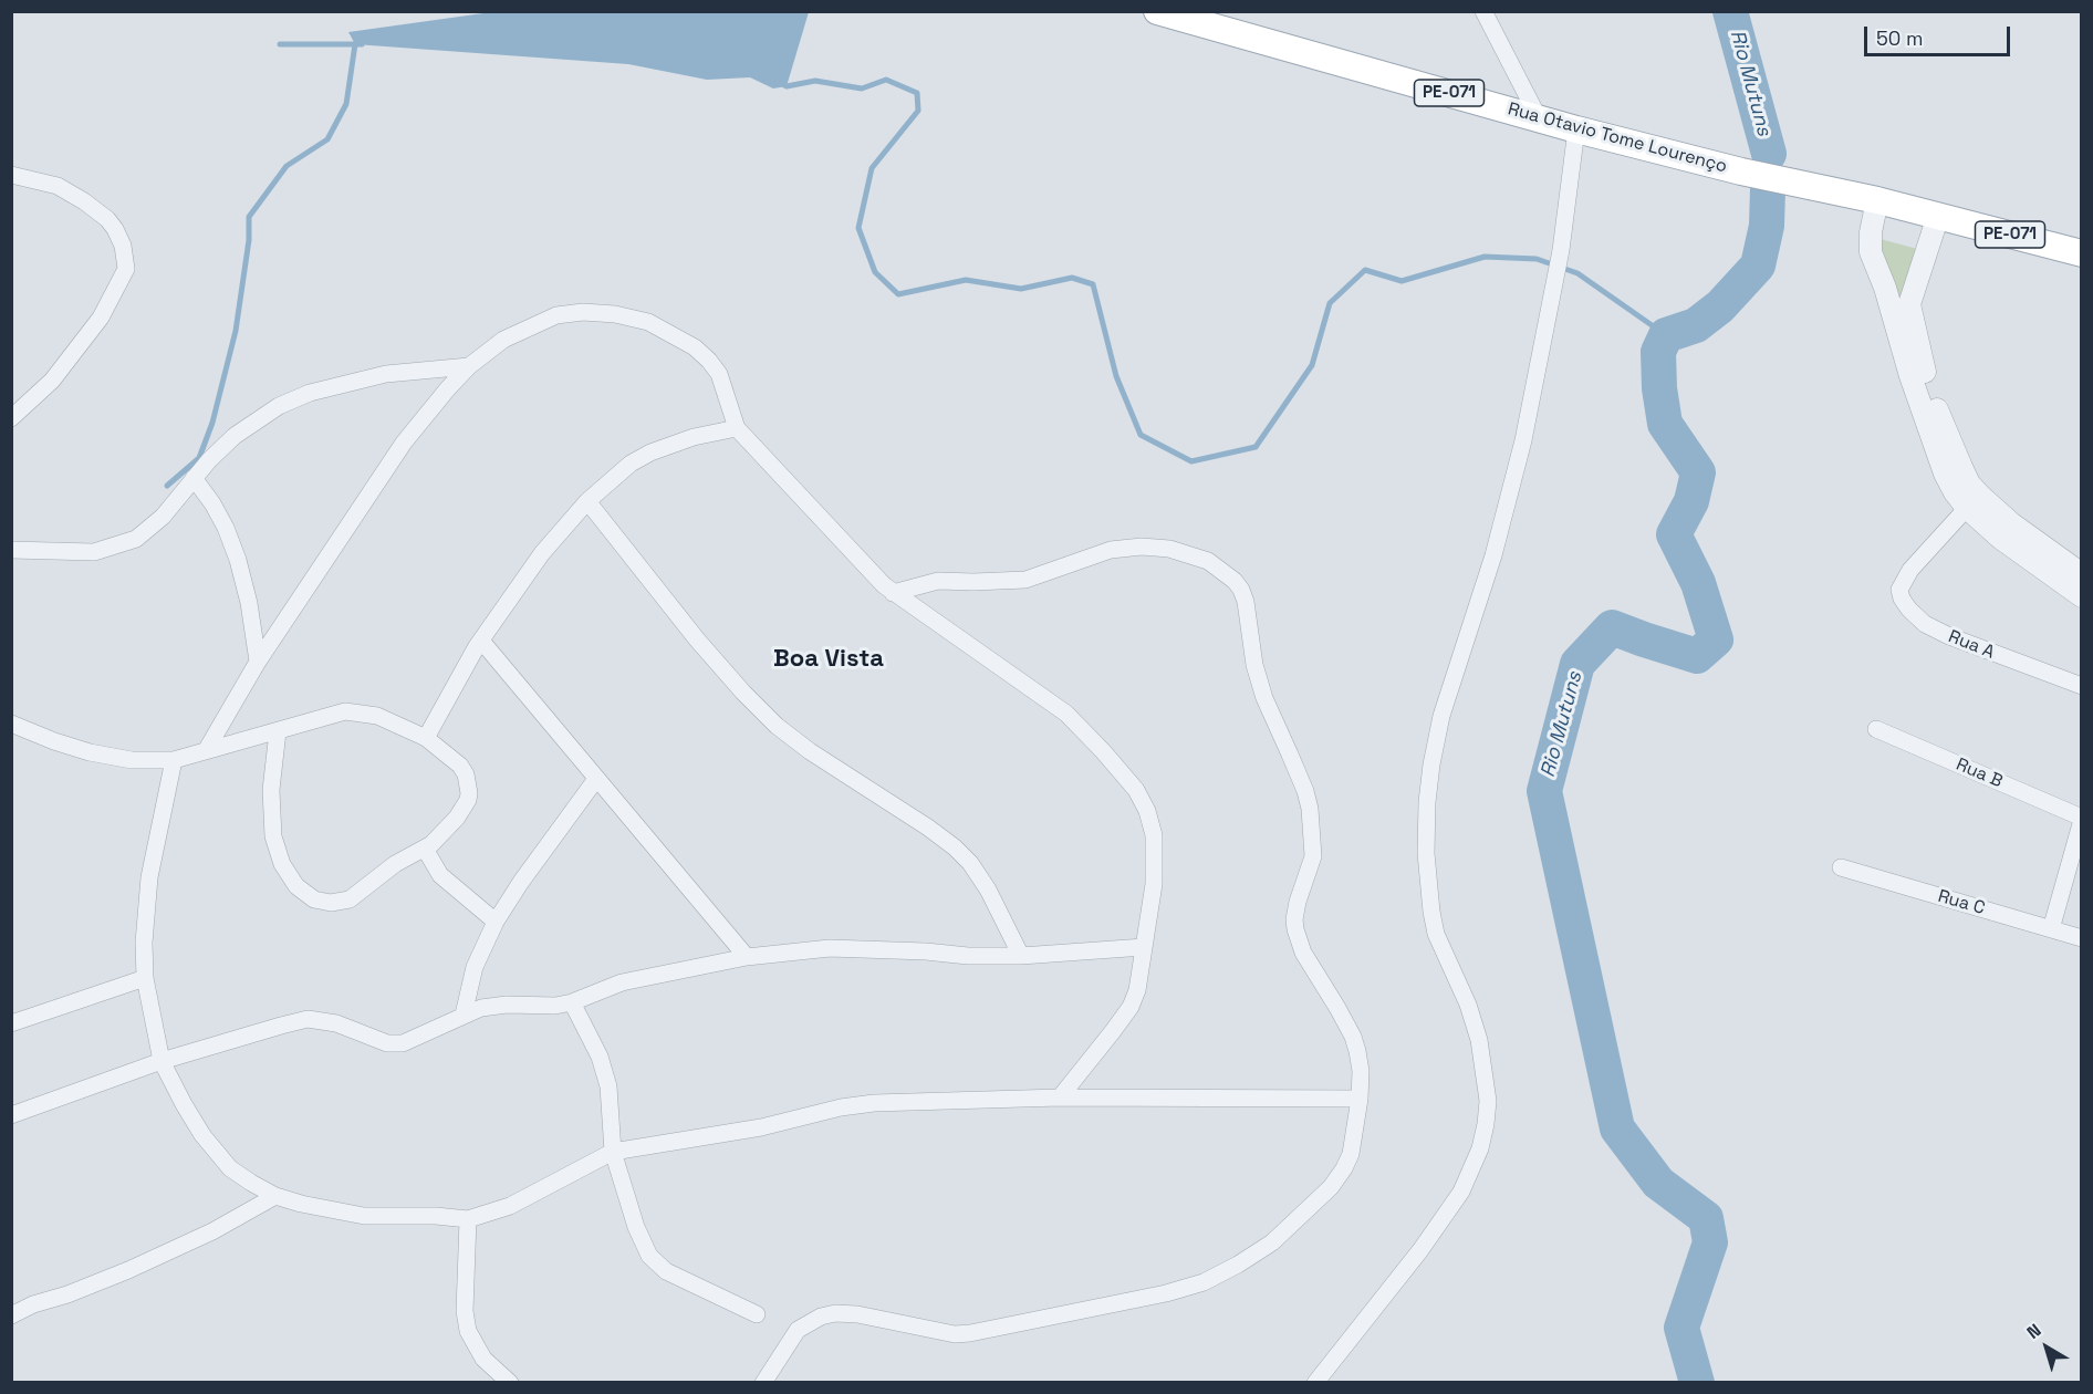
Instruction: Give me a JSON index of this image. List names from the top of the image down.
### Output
{
  "streets": {
    "main road": ["PE-071", "Rua Otavio Tome Lourenço"],
    "street": ["Rua A", "Rua B", "Rua C"]
  },
  "districts": ["Boa Vista"],
  "water": ["Rio Mutuns"],
  "scale_bar": "50 m",
  "north": "top left"
}
